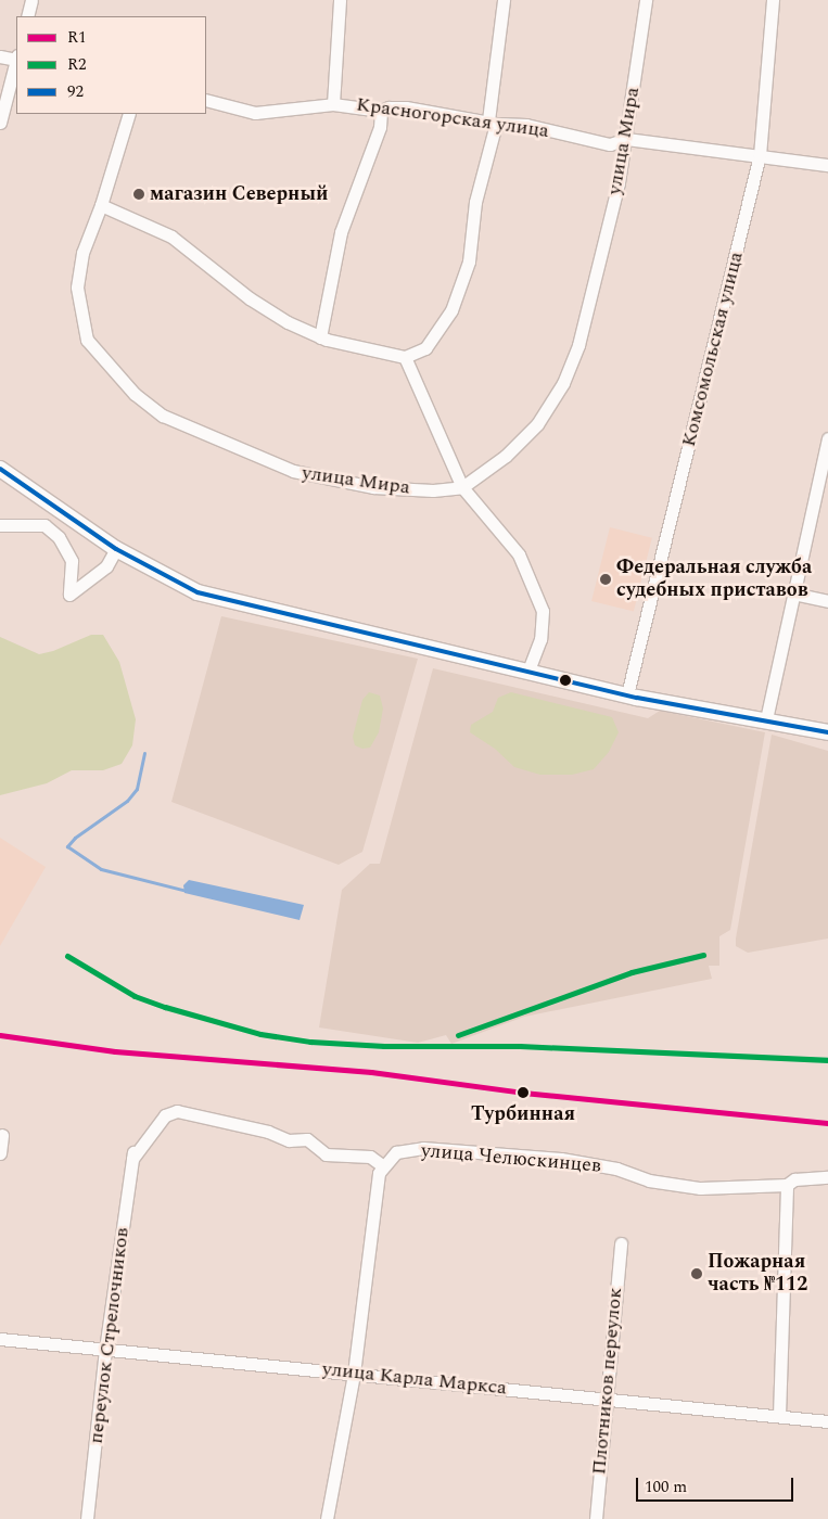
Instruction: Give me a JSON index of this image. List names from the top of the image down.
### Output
{
  "streets": {
    "street": [
      "Красногорская улица",
      "улица Мира",
      "Комсомольская улица",
      "улица Челюскинцев",
      "переулок Стрелочников",
      "улица Карла Маркса",
      "Плотников переулок"
    ]
  },
  "crossings": [
    ["Красногорская улица", "улица Мира"],
    ["Красногорская улица", "Комсомольская улица"],
    ["улица Челюскинцев", "переулок Стрелочников"],
    ["переулок Стрелочников", "улица Карла Маркса"],
    ["улица Карла Маркса", "Плотников переулок"]
  ],
  "places": [
    "магазин Северный",
    "Федеральная служба судебных приставов",
    "Турбинная",
    "Пожарная часть №112"
  ],
  "lines": ["transit line 92", "transit line R2", "transit line R1"],
  "legend": ["R1", "R2", "92"],
  "scale_bar": "100 m"
}
